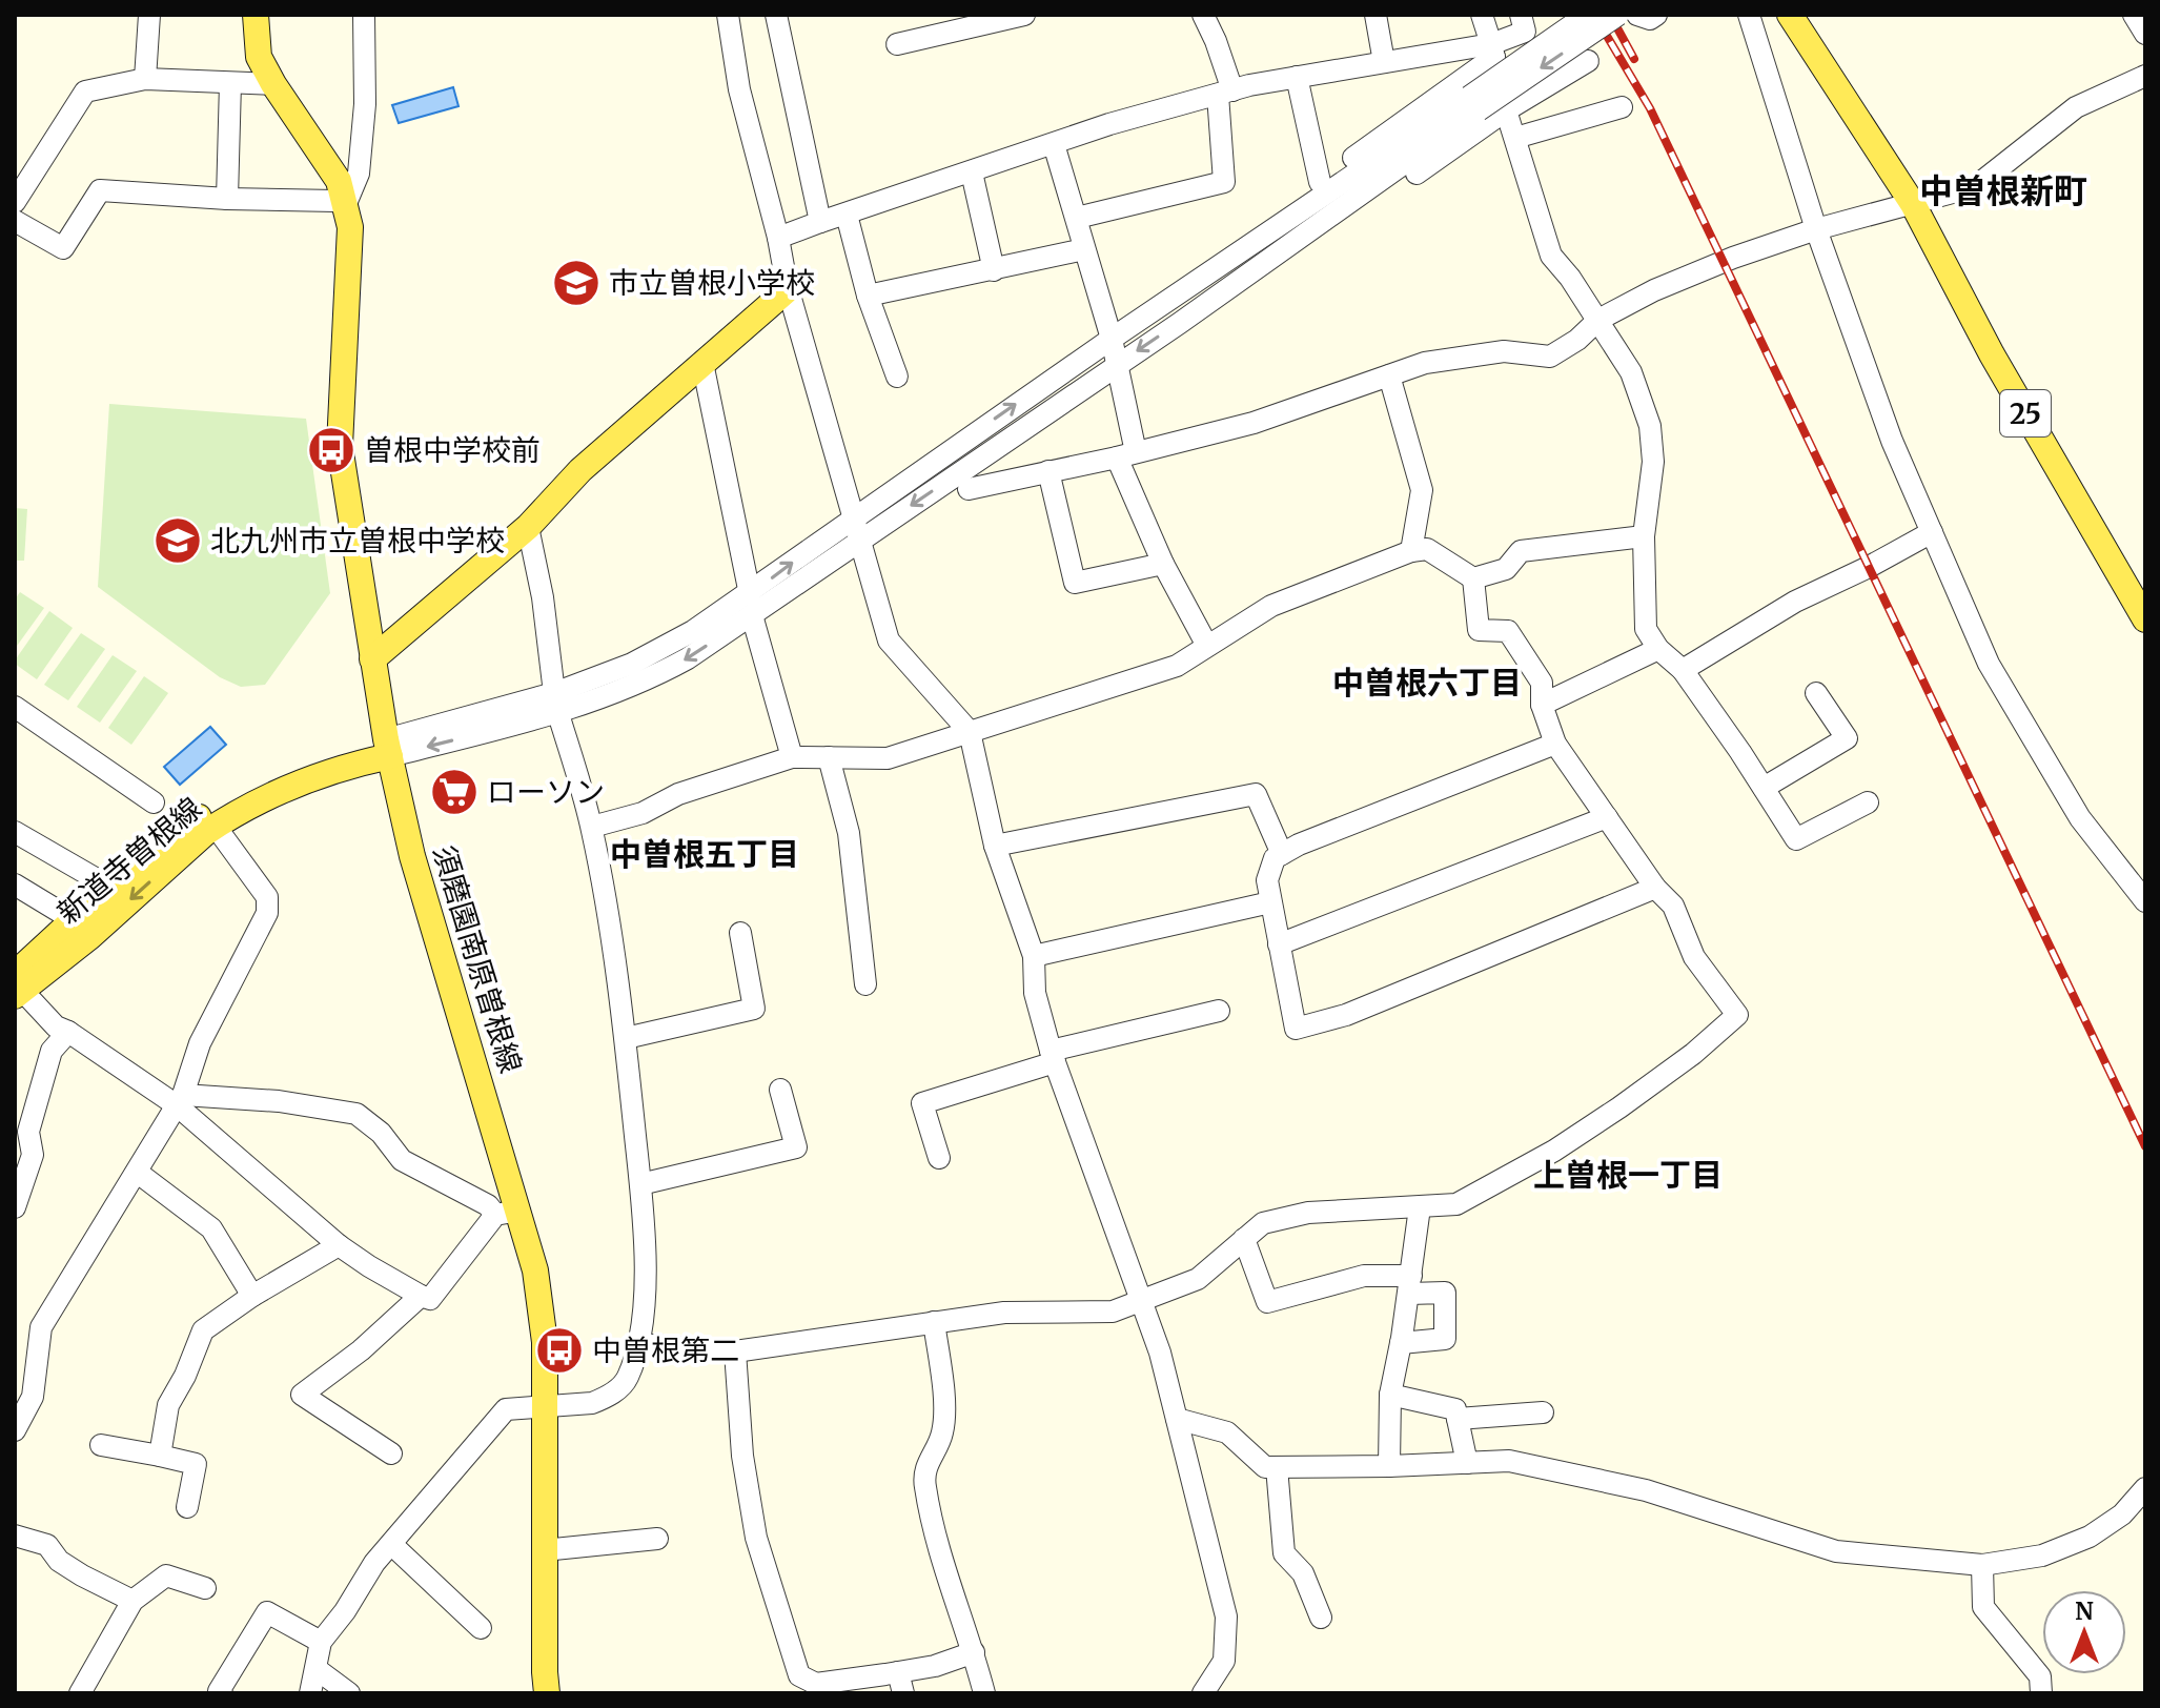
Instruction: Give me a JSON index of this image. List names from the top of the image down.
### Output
{
  "streets": {
    "main road": ["25", "新道寺曽根線", "須磨園南原曽根線"]
  },
  "crossings": [
    ["新道寺曽根線", "須磨園南原曽根線"]
  ],
  "districts": [
    "中曽根新町",
    "中曽根六丁目",
    "中曽根五丁目",
    "上曽根一丁目"
  ],
  "places": {
    "school or university": ["市立曽根小学校", "北九州市立曽根中学校"],
    "bus stop": ["曽根中学校前", "中曽根第二"],
    "supermarket": ["ローソン"]
  },
  "north": "top"
}
